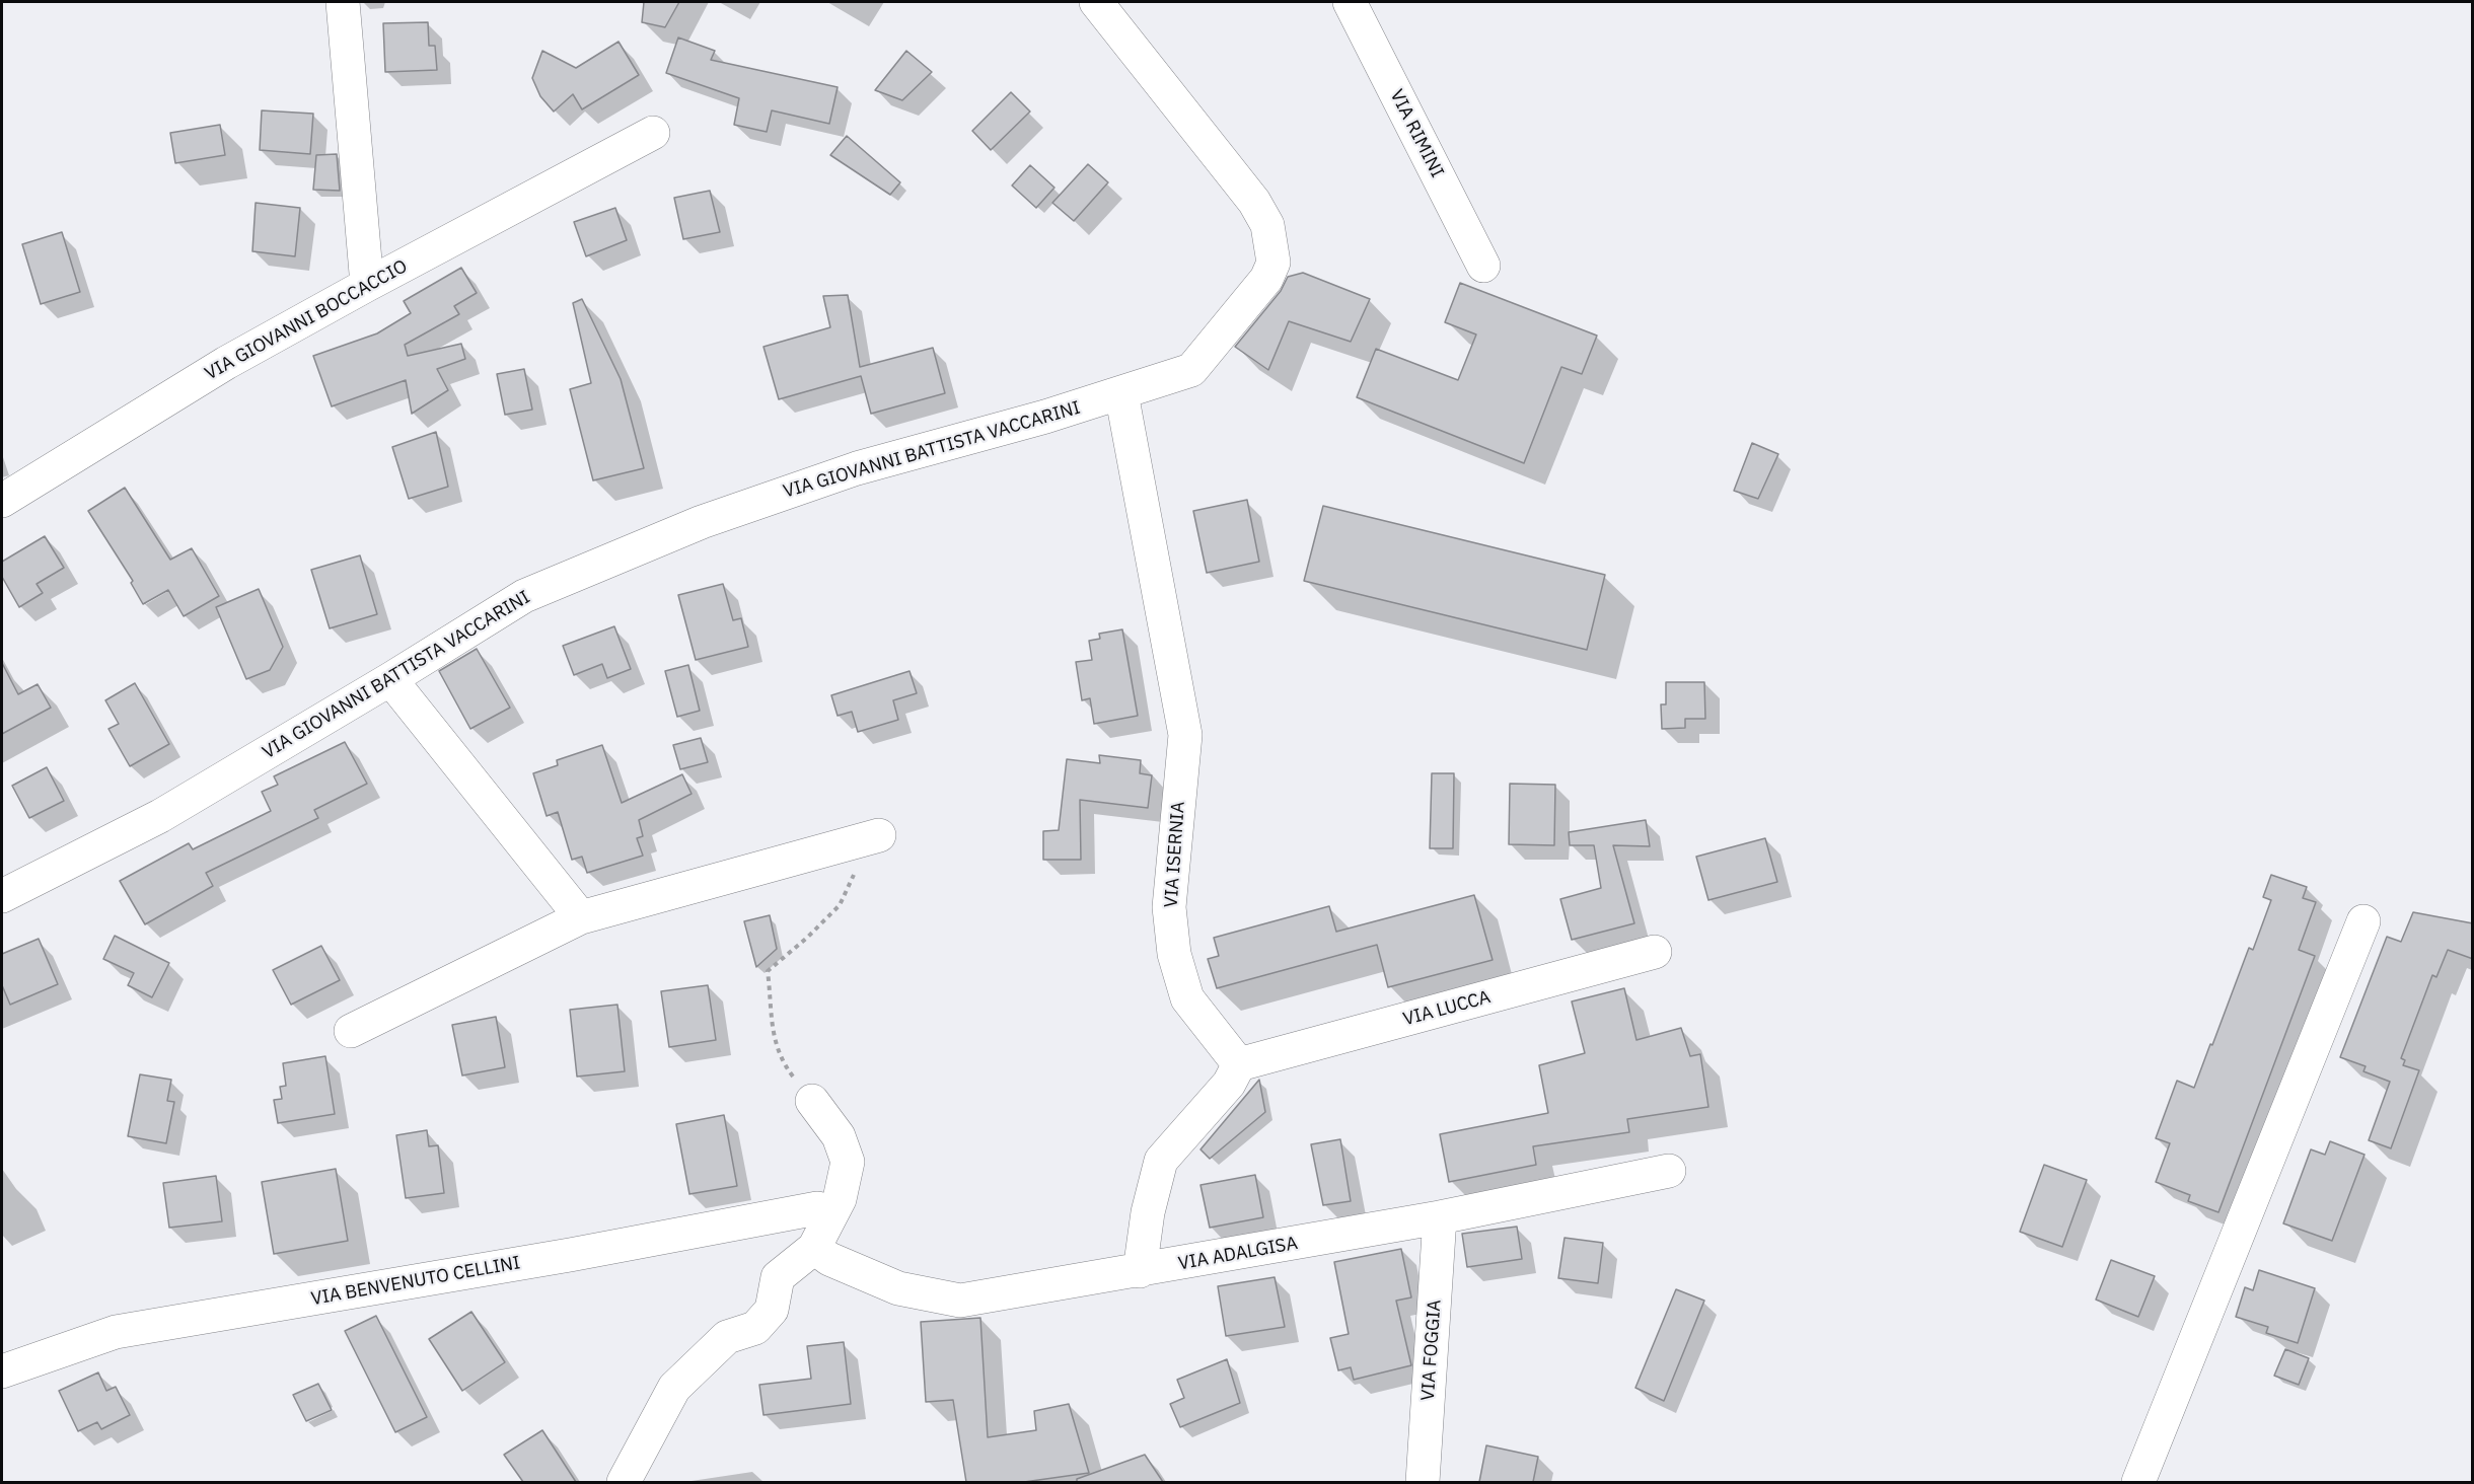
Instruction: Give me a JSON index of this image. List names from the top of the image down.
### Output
{
  "streets": {
    "street": [
      "VIA RIMINI",
      "VIA GIOVANNI BOCCACCIO",
      "VIA GIOVANNI BATTISTA VACCARINI",
      "VIA ISERNIA",
      "VIA LUCCA",
      "VIA ADALGISA",
      "VIA BENVENUTO CELLINI",
      "VIA FOGGIA"
    ]
  },
  "crossings": [
    ["VIA GIOVANNI BATTISTA VACCARINI", "VIA ISERNIA"],
    ["VIA ISERNIA", "VIA LUCCA"],
    ["VIA ADALGISA", "VIA FOGGIA"]
  ]
}
